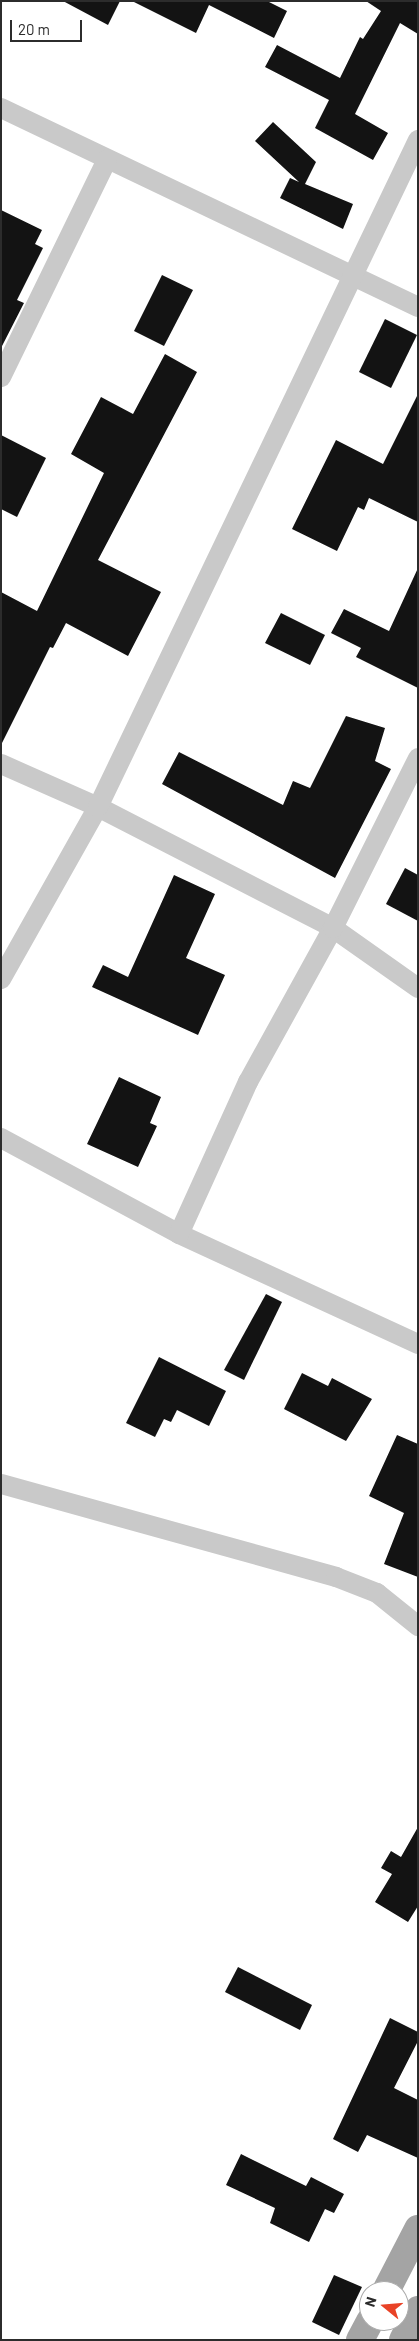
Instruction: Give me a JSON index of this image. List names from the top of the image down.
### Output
{
  "scale_bar": "20 m",
  "north": "left"
}
